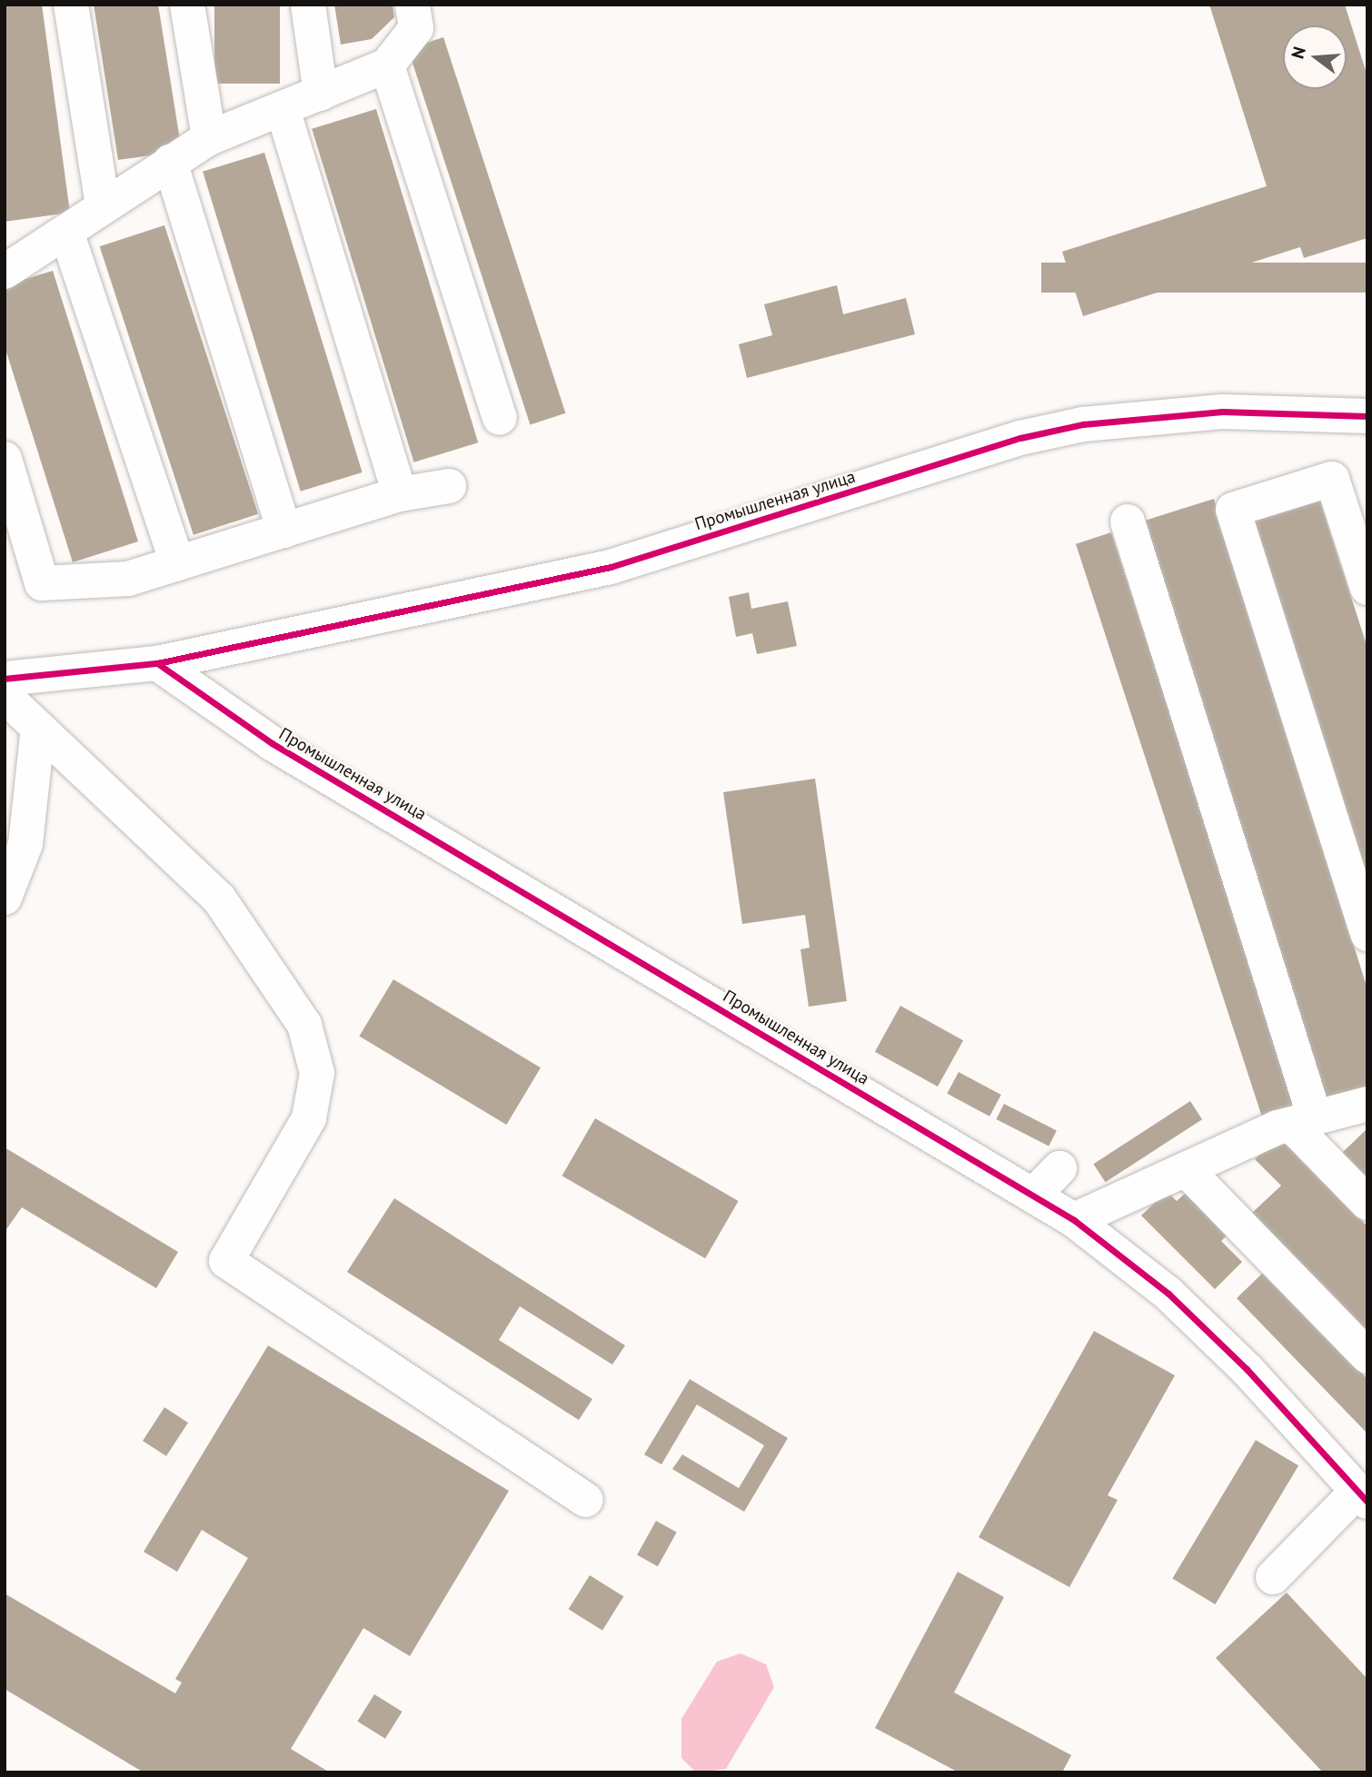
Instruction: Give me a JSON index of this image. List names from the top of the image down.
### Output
{
  "streets": {
    "street": ["Промышленная улица"]
  },
  "north": "left"
}
